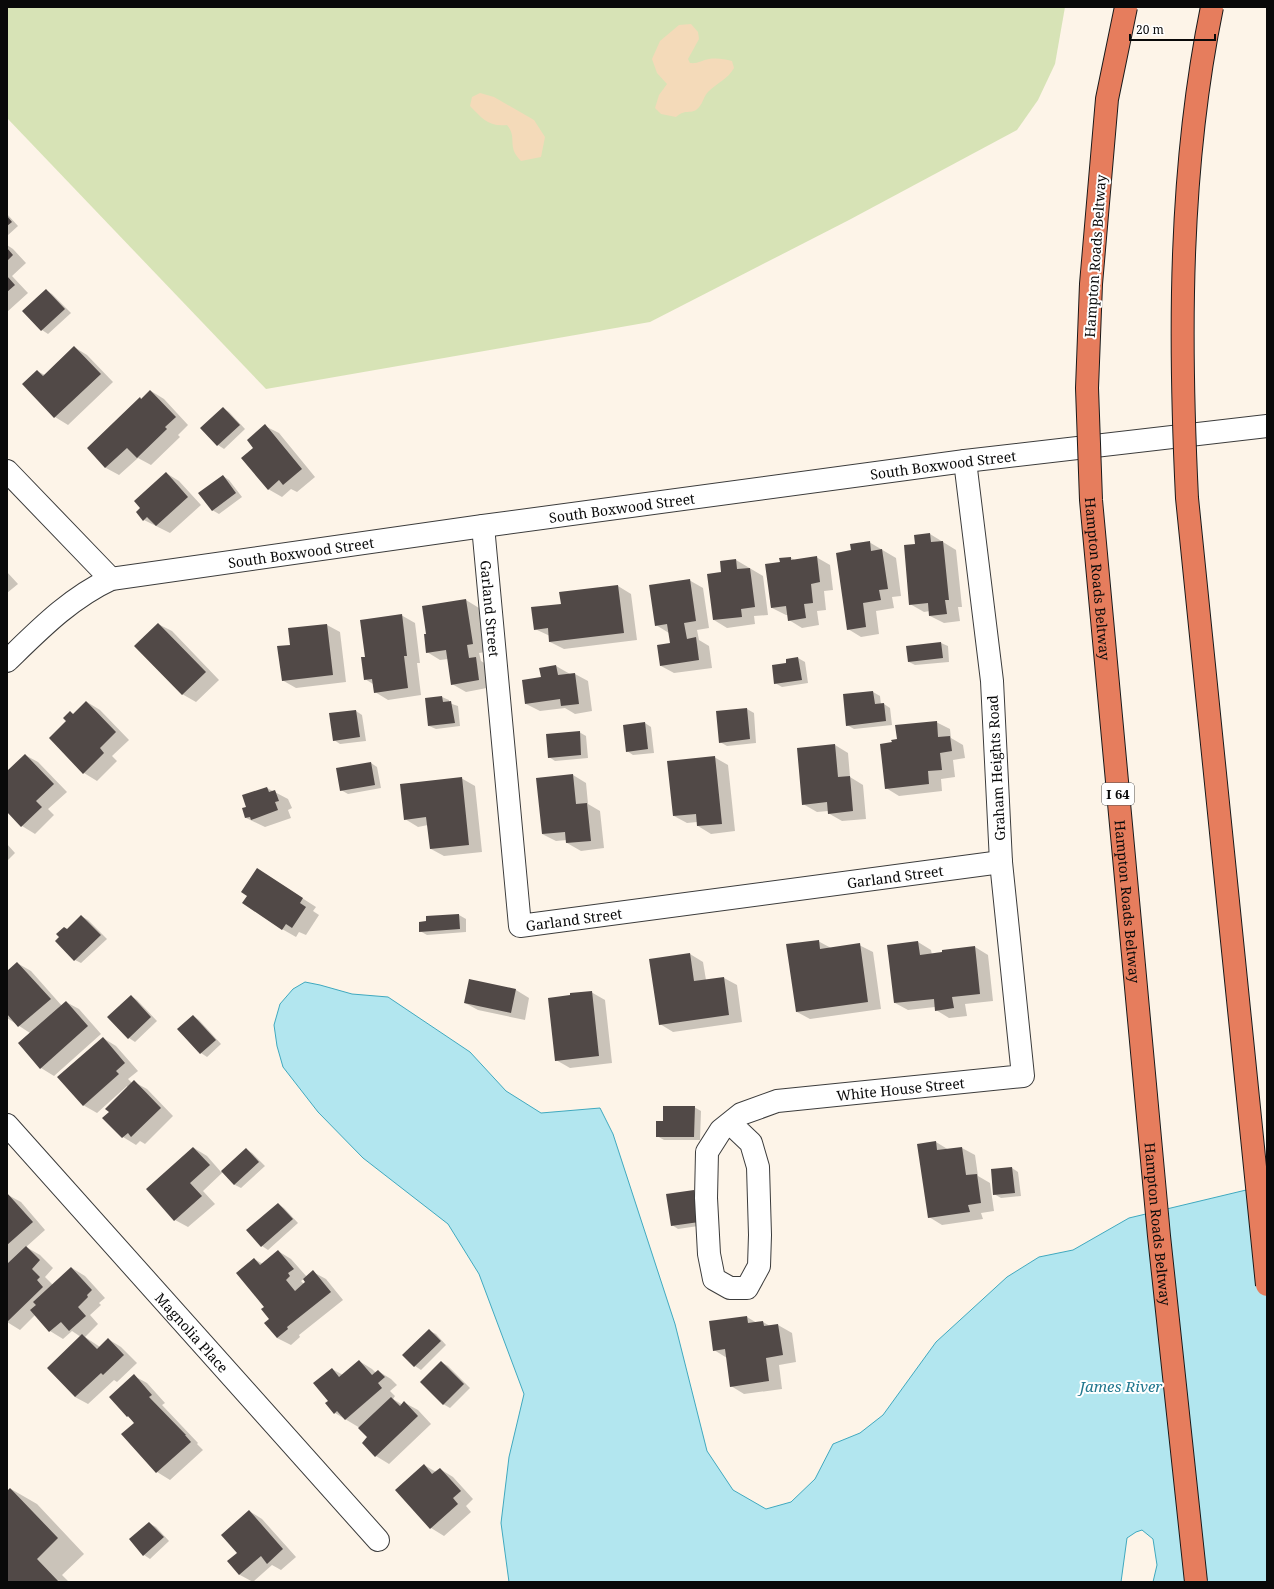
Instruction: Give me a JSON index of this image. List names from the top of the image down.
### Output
{
  "streets": {
    "highway": ["Hampton Roads Beltway", "I 64"],
    "street": [
      "South Boxwood Street",
      "Garland Street",
      "Graham Heights Road",
      "White House Street",
      "Magnolia Place"
    ]
  },
  "crossings": [
    ["South Boxwood Street", "Garland Street"],
    ["South Boxwood Street", "Graham Heights Road"],
    ["Garland Street", "Graham Heights Road"],
    ["Graham Heights Road", "White House Street"]
  ],
  "water": ["James River"],
  "scale_bar": "20 m"
}
